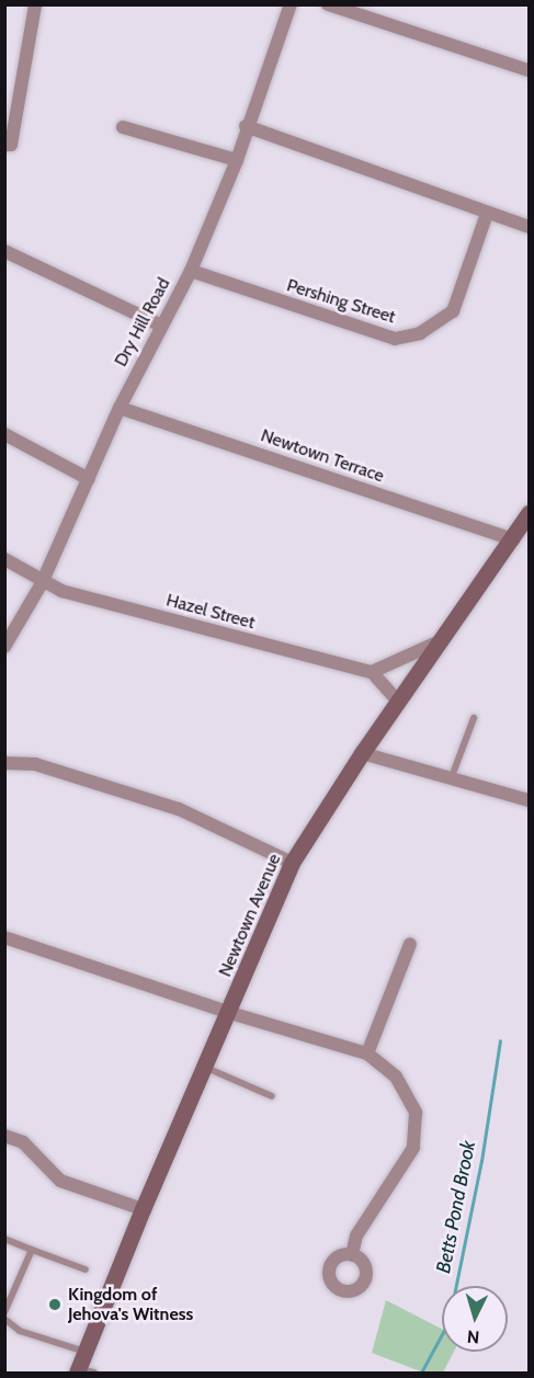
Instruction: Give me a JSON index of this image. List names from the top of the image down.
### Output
{
  "streets": {
    "main road": ["Newtown Avenue"],
    "street": [
      "Pershing Street",
      "Dry Hill Road",
      "Newtown Terrace",
      "Hazel Street"
    ]
  },
  "crossings": [
    ["Pershing Street", "Dry Hill Road"],
    ["Dry Hill Road", "Newtown Terrace"],
    ["Dry Hill Road", "Hazel Street"],
    ["Newtown Terrace", "Newtown Avenue"]
  ],
  "water": ["Betts Pond Brook"],
  "places": ["Kingdom of Jehova's Witness"],
  "north": "bottom"
}
